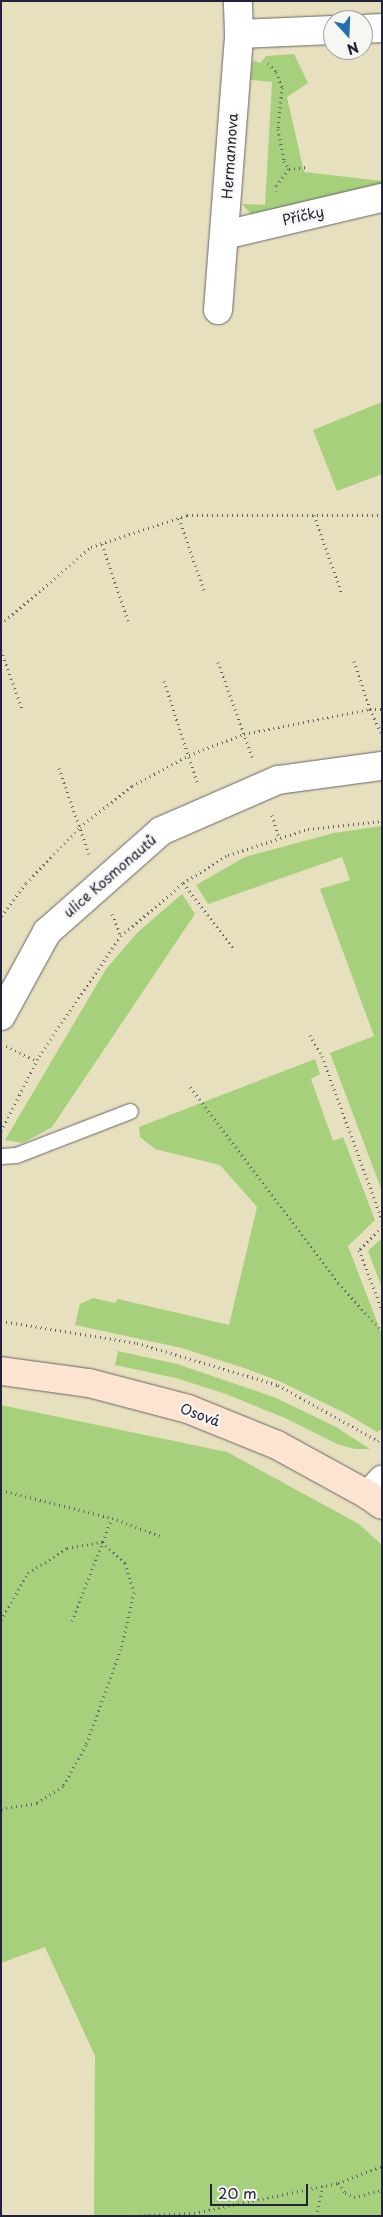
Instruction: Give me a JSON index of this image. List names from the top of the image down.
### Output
{
  "streets": {
    "street": [
      "Hermannova",
      "Příčky",
      "ulice Kosmonautů",
      "Osová"
    ]
  },
  "crossings": [
    ["Hermannova", "Příčky"]
  ],
  "scale_bar": "20 m",
  "north": "bottom"
}
